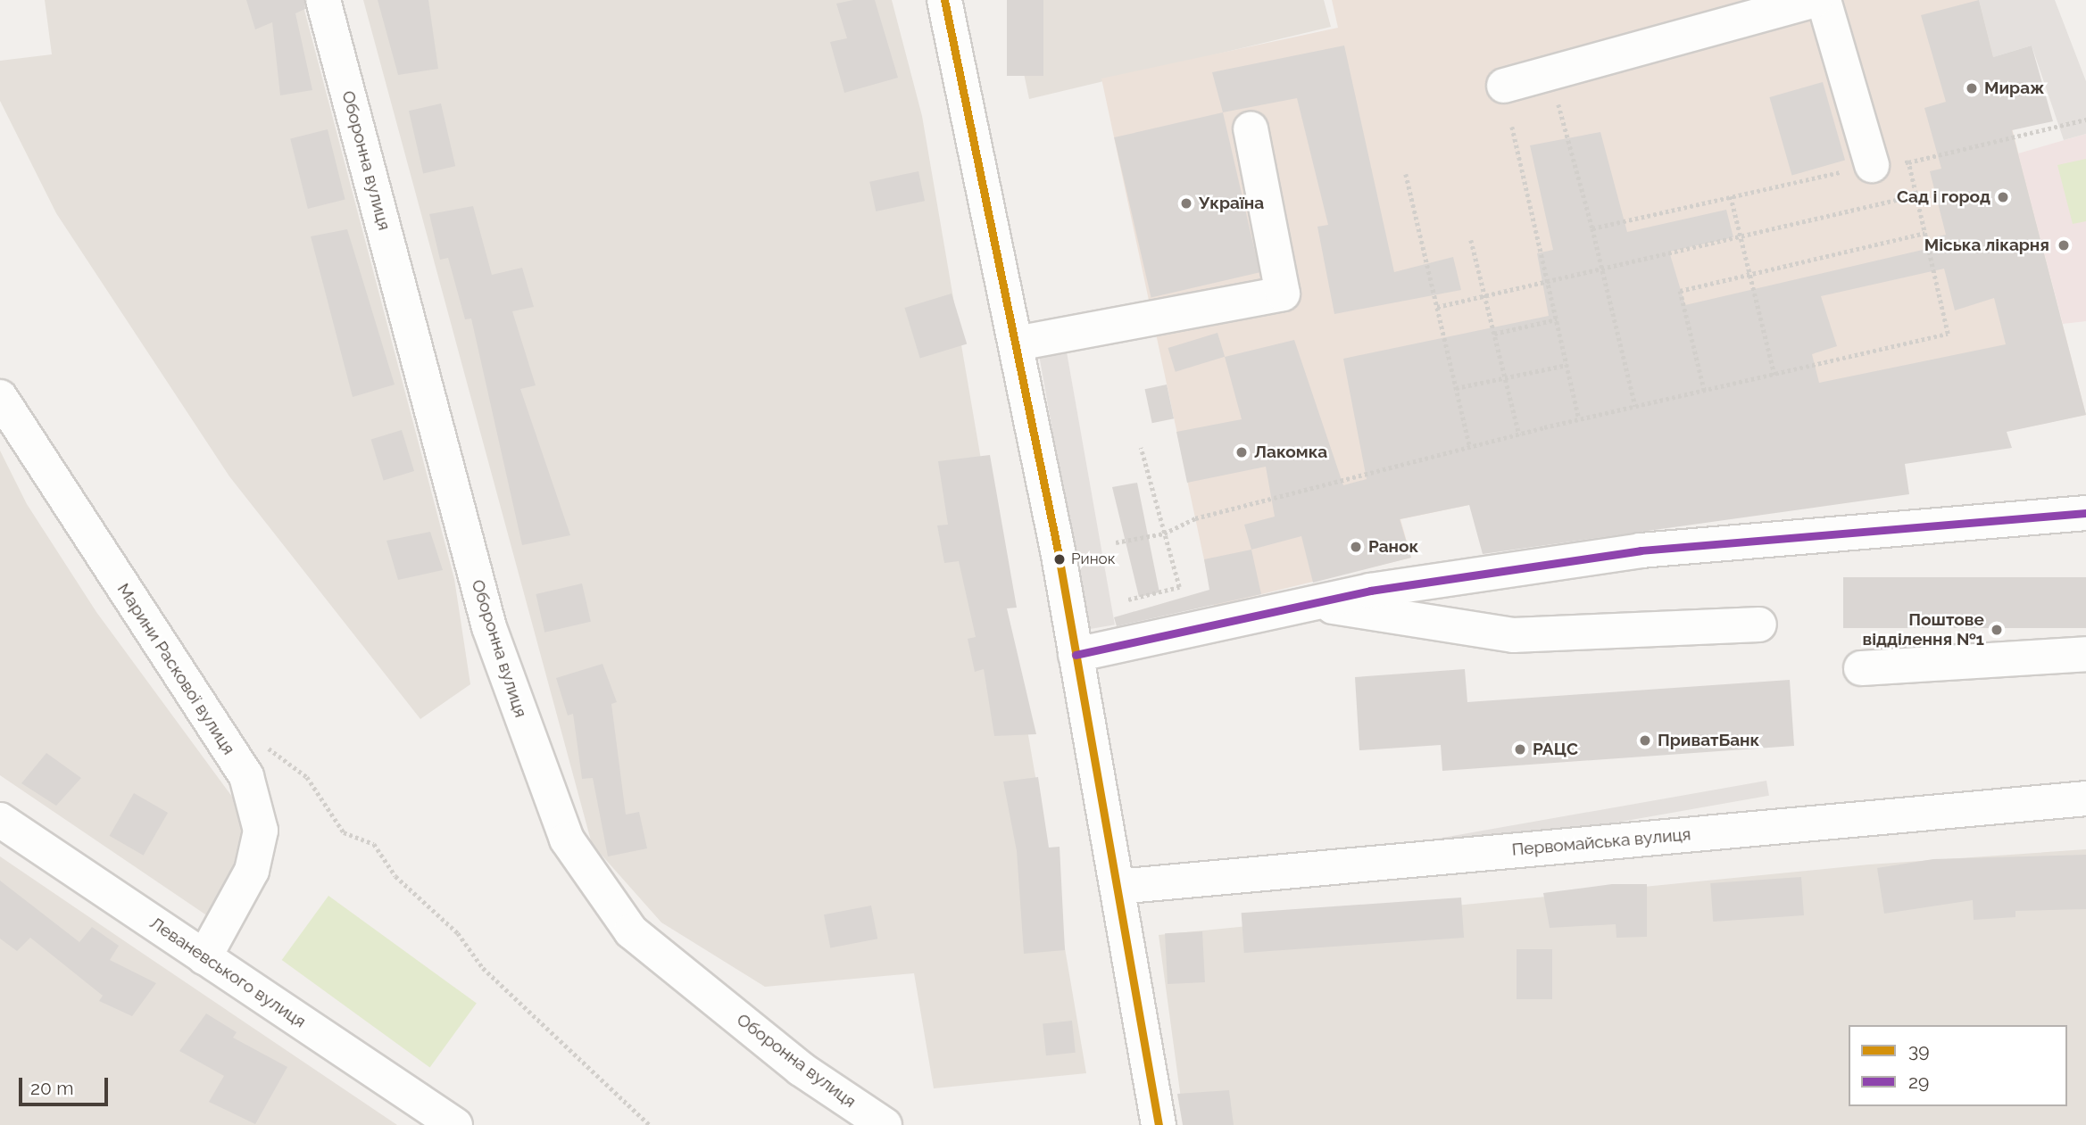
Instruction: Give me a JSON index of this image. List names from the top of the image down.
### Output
{
  "streets": {
    "street": [
      "Оборонна вулиця",
      "Марини Раскової вулиця",
      "Первомайська вулиця",
      "Леваневського вулиця"
    ]
  },
  "crossings": [
    ["Марини Раскової вулиця", "Леваневського вулиця"]
  ],
  "places": [
    "Мираж",
    "Сад і город",
    "Україна",
    "Міська лікарня",
    "Лакомка",
    "Ранок",
    "Ринок",
    "Поштове відділення №1",
    "ПриватБанк",
    "РАЦС"
  ],
  "lines": ["transit line 39", "transit line 29"],
  "legend": ["39", "29"],
  "scale_bar": "20 m"
}
